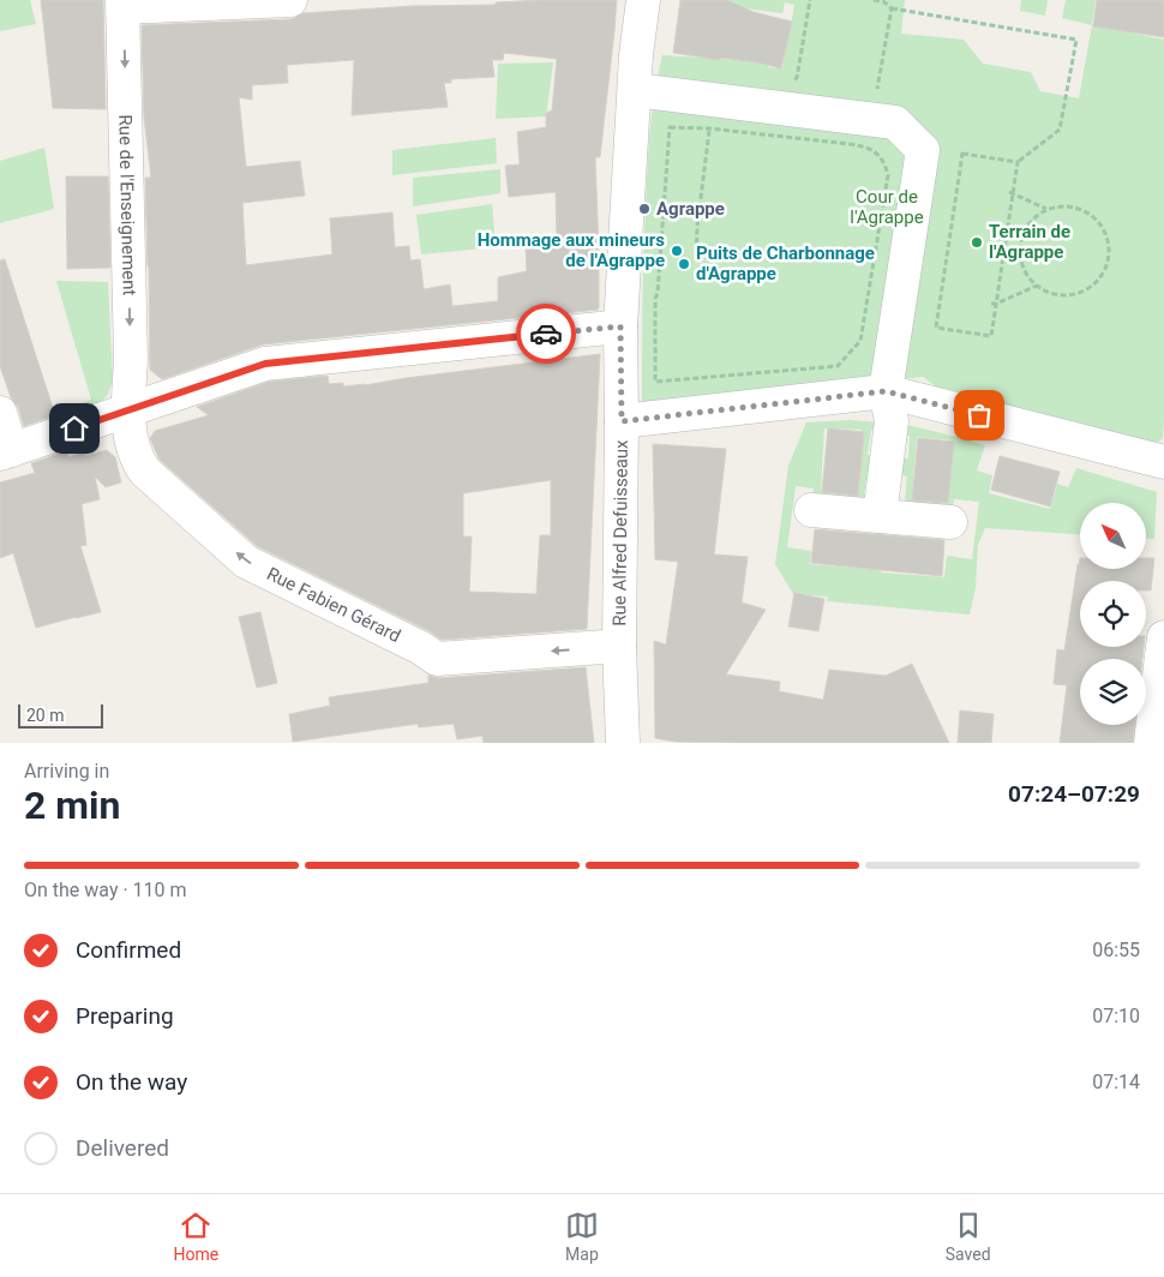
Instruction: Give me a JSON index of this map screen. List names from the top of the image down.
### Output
{
  "streets": {
    "street": ["Rue de l'Enseignement", "Rue Alfred Defuisseaux", "Rue Fabien Gérard"]
  },
  "crossings": [
    ["Rue de l'Enseignement", "Rue Fabien Gérard"],
    ["Rue Alfred Defuisseaux", "Rue Fabien Gérard"]
  ],
  "one_way": ["Rue de l'Enseignement", "Rue Fabien Gérard"],
  "parks": ["Cour de l'Agrappe"],
  "places": [
    "Agrappe",
    "Terrain de l'Agrappe",
    "Hommage aux mineurs de l'Agrappe",
    "Puits de Charbonnage d'Agrappe"
  ],
  "scale_bar": "20 m",
  "north": "top left",
  "page": {
    "scale": "20 m",
    "heading": ["2 min", "Arriving in", "07:24–07:29"],
    "bar": "On the way · 110 m",
    "list": [
      ["Confirmed", "06:55"],
      ["Preparing", "07:10"],
      ["On the way", "07:14"],
      "Delivered"
    ],
    "tabs": ["Home", "Map", "Saved"]
  }
}
